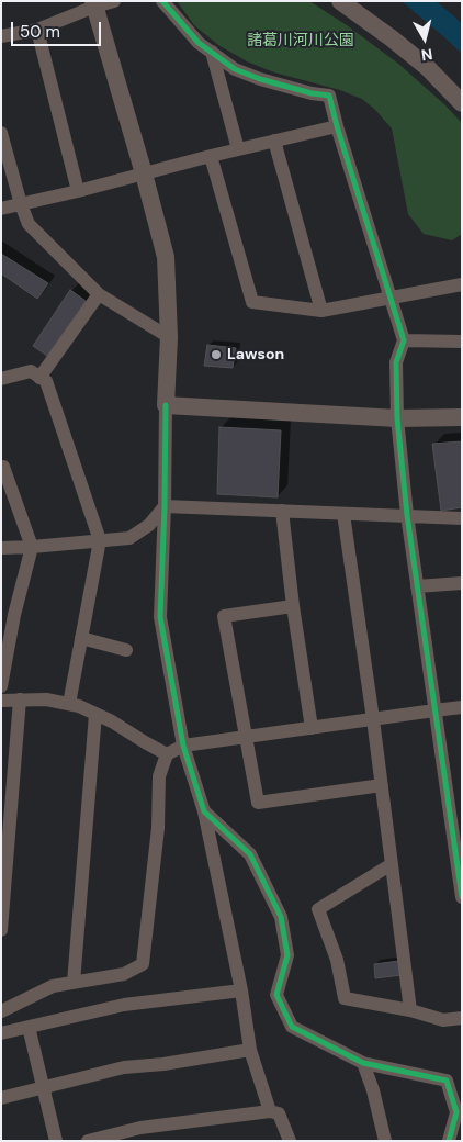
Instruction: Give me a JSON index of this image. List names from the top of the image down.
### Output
{
  "parks": ["諸葛川河川公園"],
  "places": ["Lawson"],
  "scale_bar": "50 m",
  "north": "bottom"
}
